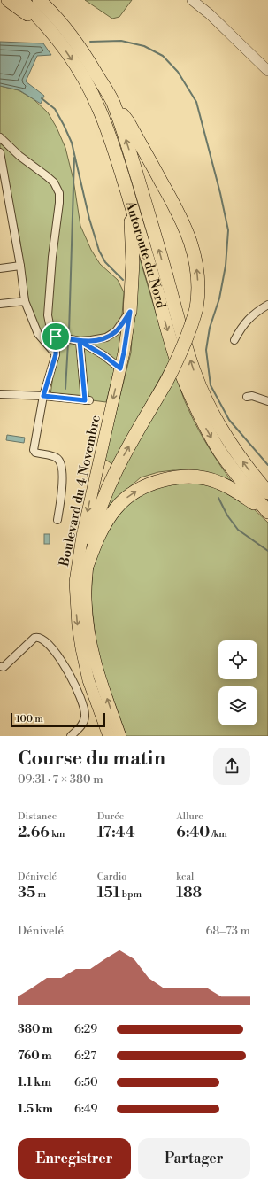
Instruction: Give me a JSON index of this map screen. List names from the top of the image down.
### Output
{
  "streets": {
    "highway": ["Autoroute du Nord"],
    "main road": ["Boulevard du 4 Novembre"]
  },
  "scale_bar": "100 m",
  "page": {
    "scale": "100 m",
    "heading": ["Course du matin", "09:31 · 7 × 380 m"],
    "stats": [
      ["Distance", "2.66 km"],
      ["Durée", "17:44"],
      ["Allure", "6:40 /km"],
      ["Dénivelé", "35 m"],
      ["Cardio", "151 bpm"],
      ["kcal", "188"]
    ],
    "chart": ["Dénivelé", "68–73 m"],
    "list": [
      {
        "name": "380 m",
        "note": "6:29"
      },
      {
        "name": "760 m",
        "note": "6:27"
      },
      {
        "name": "1.1 km",
        "note": "6:50"
      },
      {
        "name": "1.5 km",
        "note": "6:49"
      }
    ],
    "buttons": ["Enregistrer", "Partager"]
  }
}
